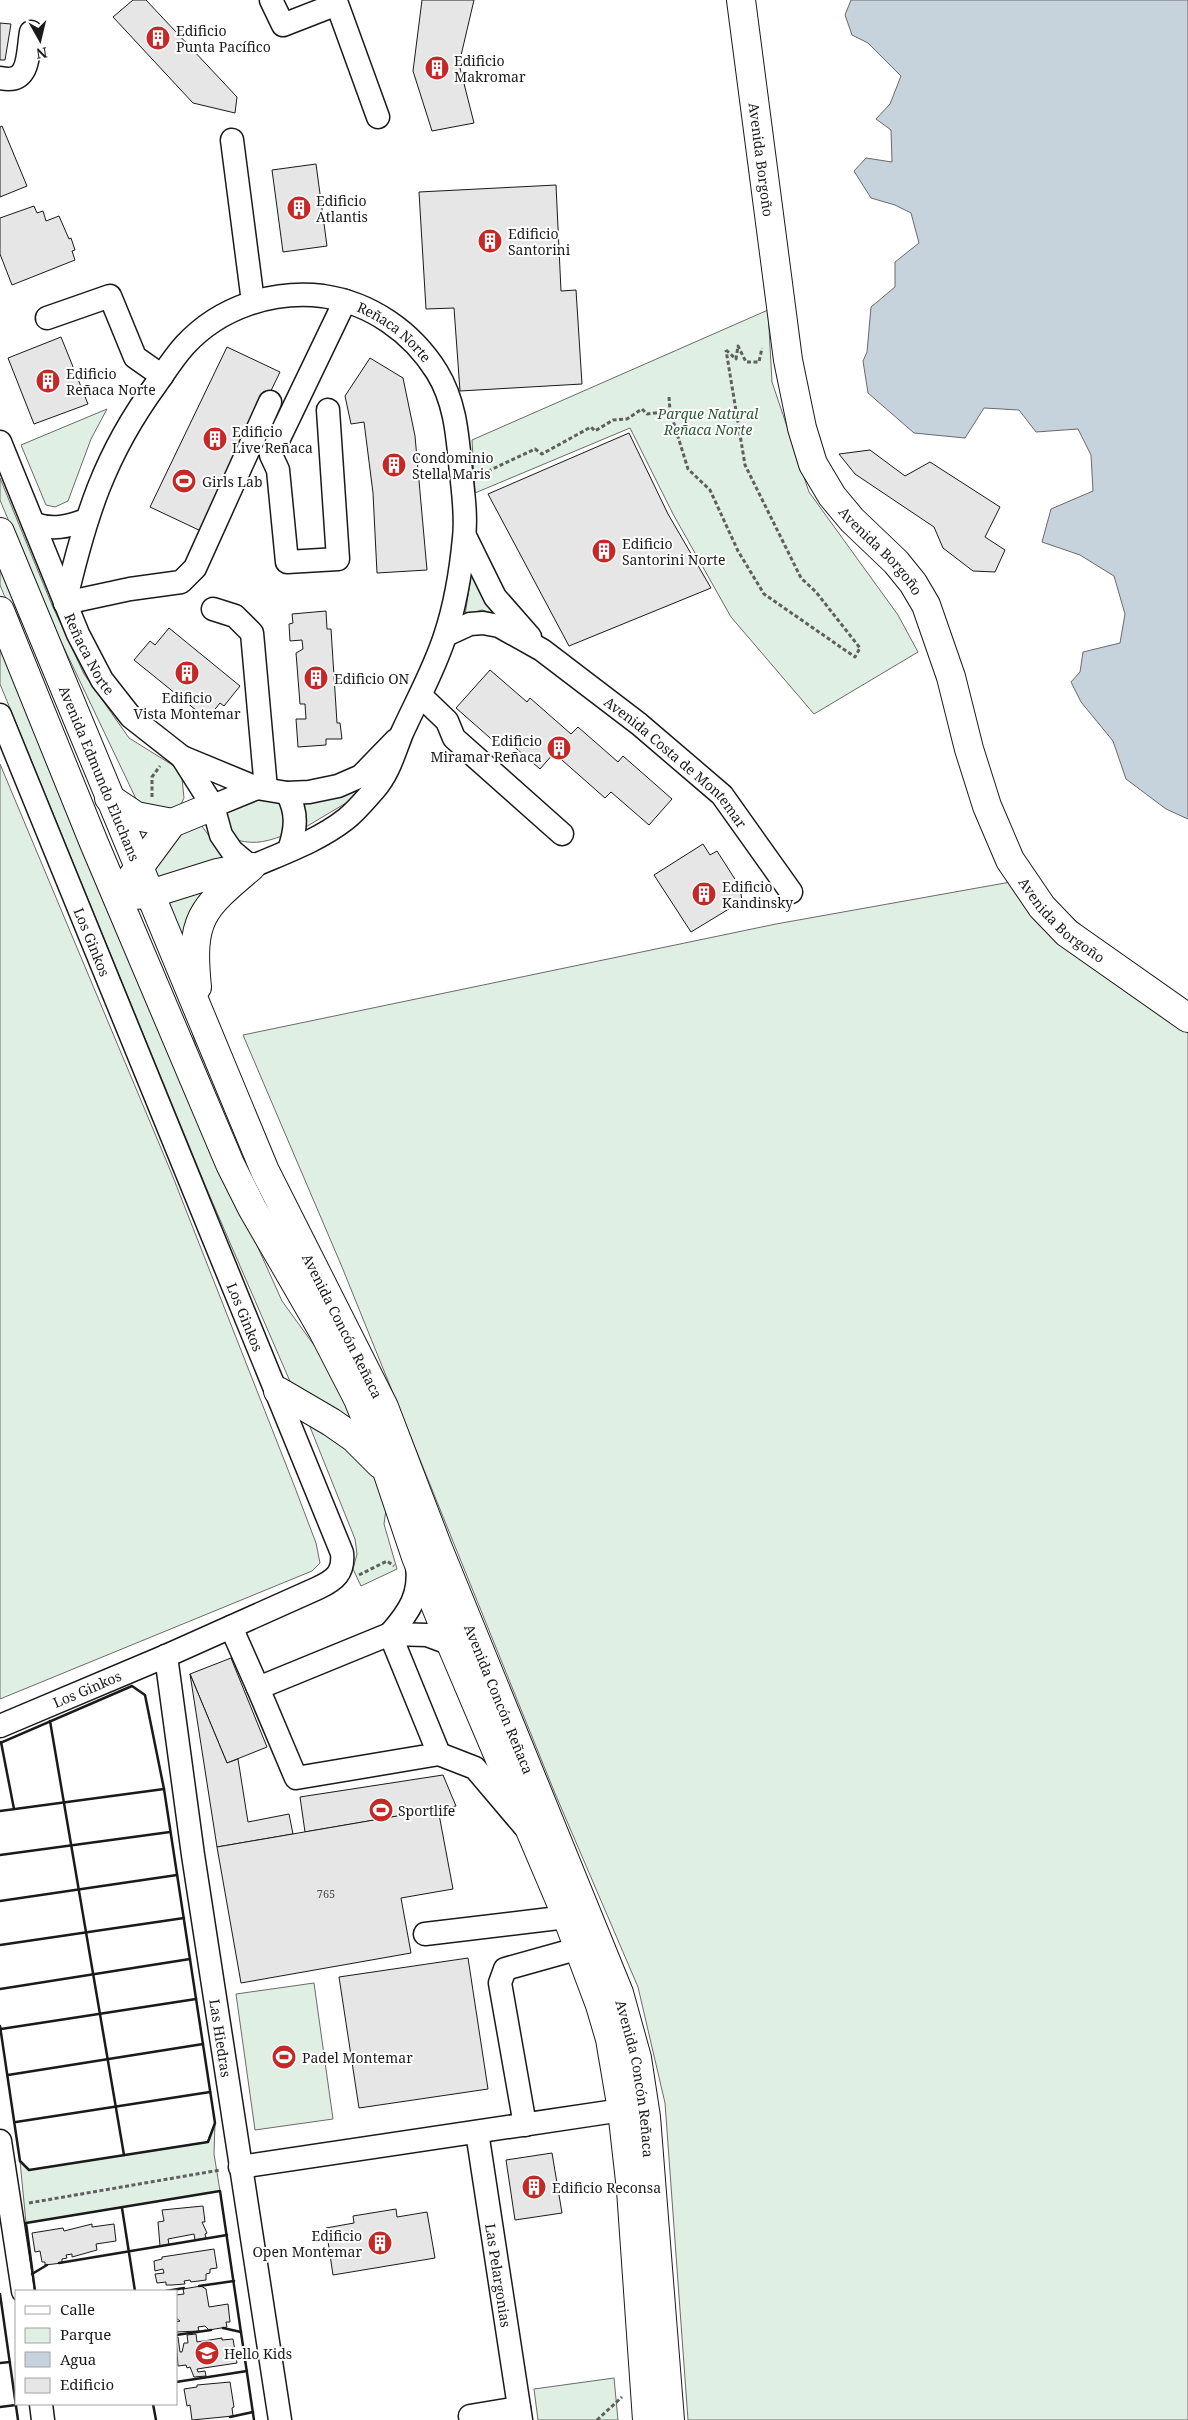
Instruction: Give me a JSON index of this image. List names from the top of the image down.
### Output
{
  "streets": {
    "main road": ["Avenida Borgoño", "Avenida Edmundo Eluchans", "Avenida Concón Reñaca"],
    "street": [
      "Reñaca Norte",
      "Avenida Costa de Montemar",
      "Los Ginkos",
      "Las Hiedras",
      "Las Pelargonias"
    ]
  },
  "crossings": [
    ["Reñaca Norte", "Avenida Costa de Montemar"],
    ["Avenida Edmundo Eluchans", "Avenida Concón Reñaca"],
    ["Los Ginkos", "Las Hiedras"]
  ],
  "parks": ["Parque Natural Reñaca Norte"],
  "places": {
    "building": [
      "Edificio Punta Pacífico",
      "Edificio Makromar",
      "Edificio Atlantis",
      "Edificio Santorini",
      "Edificio Reñaca Norte",
      "Edificio Live Reñaca",
      "Condominio Stella Maris",
      "Edificio Santorini Norte",
      "Edificio Vista Montemar",
      "Edificio ON",
      "Edificio Miramar Reñaca",
      "Edificio Kandinsky",
      "Edificio Reconsa",
      "Edificio Open Montemar"
    ],
    "sports": ["Girls Lab", "Sportlife", "Padel Montemar"],
    "school or university": ["Hello Kids"]
  },
  "house_numbers": ["765"],
  "legend": [
    "Calle",
    "Parque",
    "Agua",
    "Edificio"
  ],
  "north": "bottom"
}
